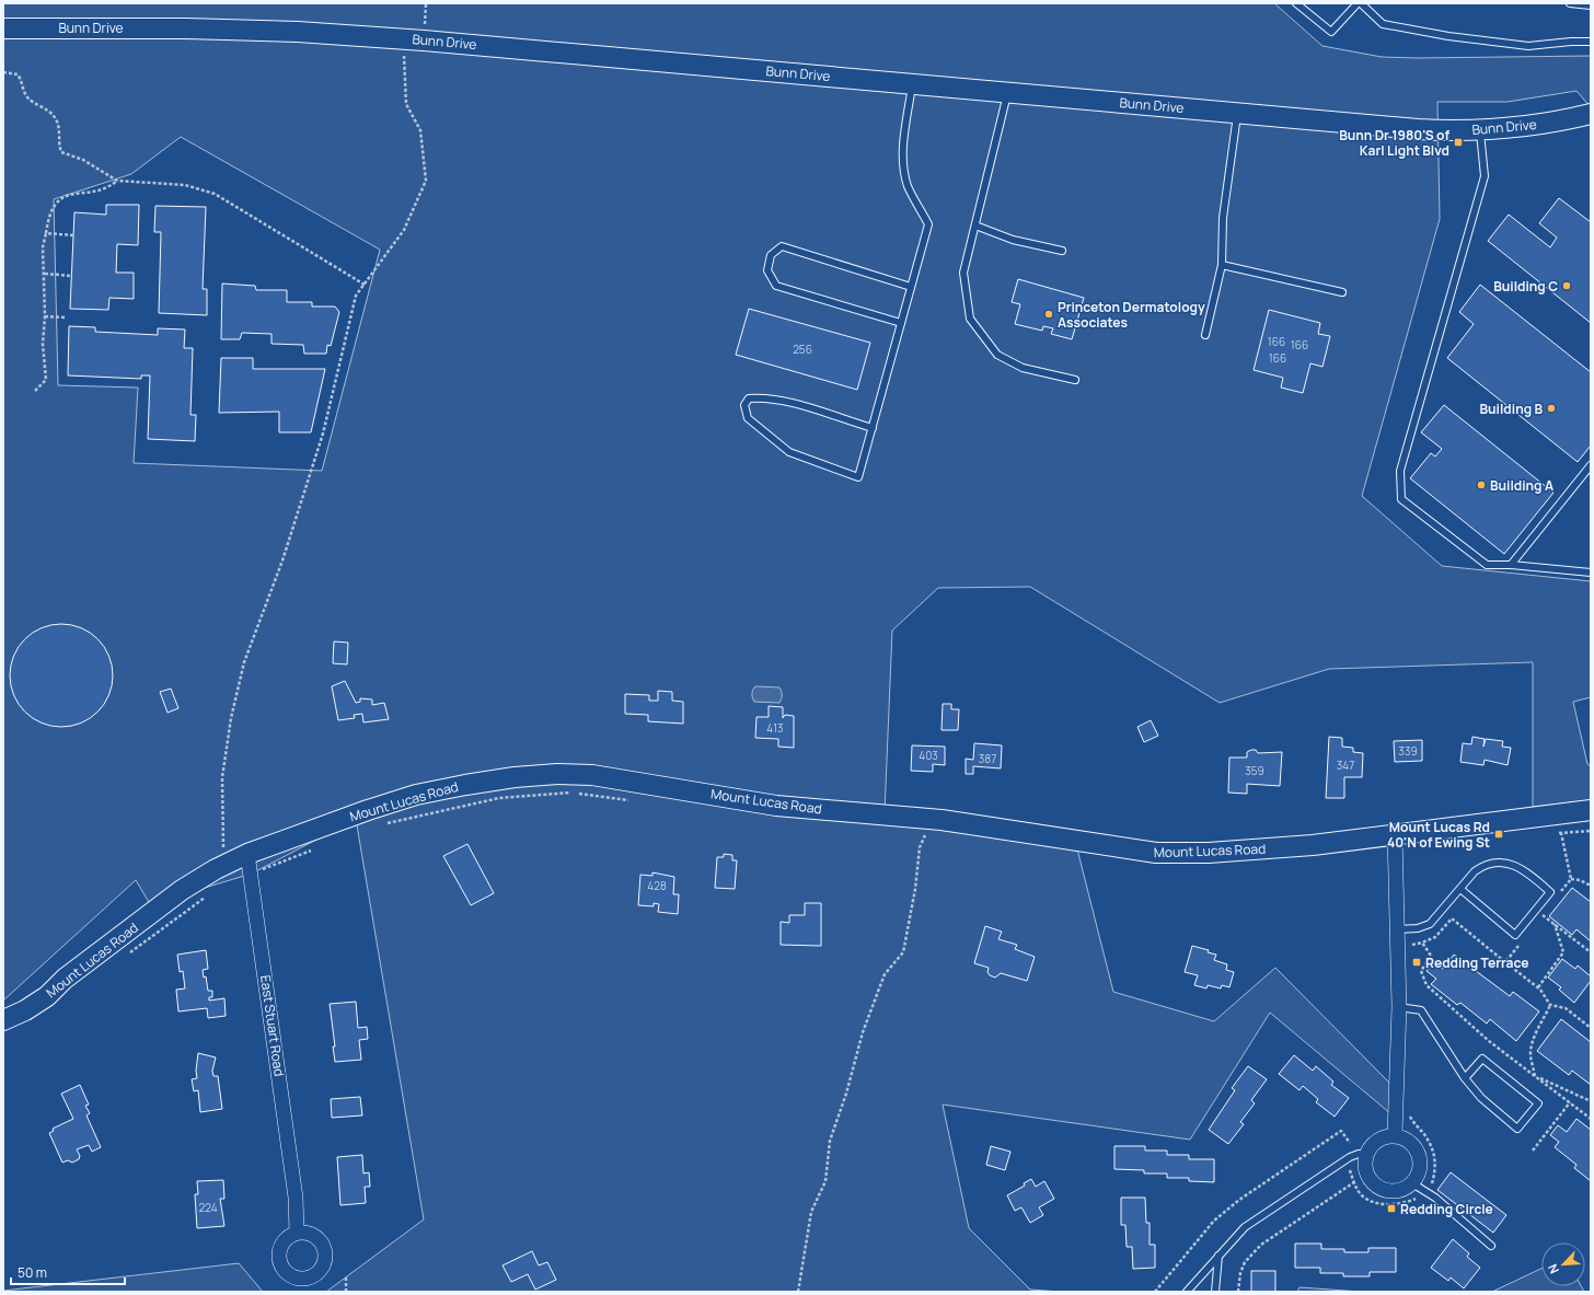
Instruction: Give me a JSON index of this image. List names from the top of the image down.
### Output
{
  "streets": {
    "street": ["Bunn Drive", "Mount Lucas Road", "East Stuart Road"]
  },
  "crossings": [
    ["Mount Lucas Road", "East Stuart Road"]
  ],
  "places": {
    "transit": [
      "Bunn Dr 1980'S of Karl Light Blvd",
      "Mount Lucas Rd 40'N of Ewing St",
      "Redding Terrace",
      "Redding Circle"
    ],
    "other": [
      "Building C",
      "Princeton Dermatology Associates",
      "Building B",
      "Building A"
    ]
  },
  "house_numbers": [
    "166",
    "166",
    "256",
    "166",
    "413",
    "339",
    "403",
    "387",
    "347",
    "359",
    "428",
    "224"
  ],
  "scale_bar": "50 m",
  "north": "bottom left"
}
